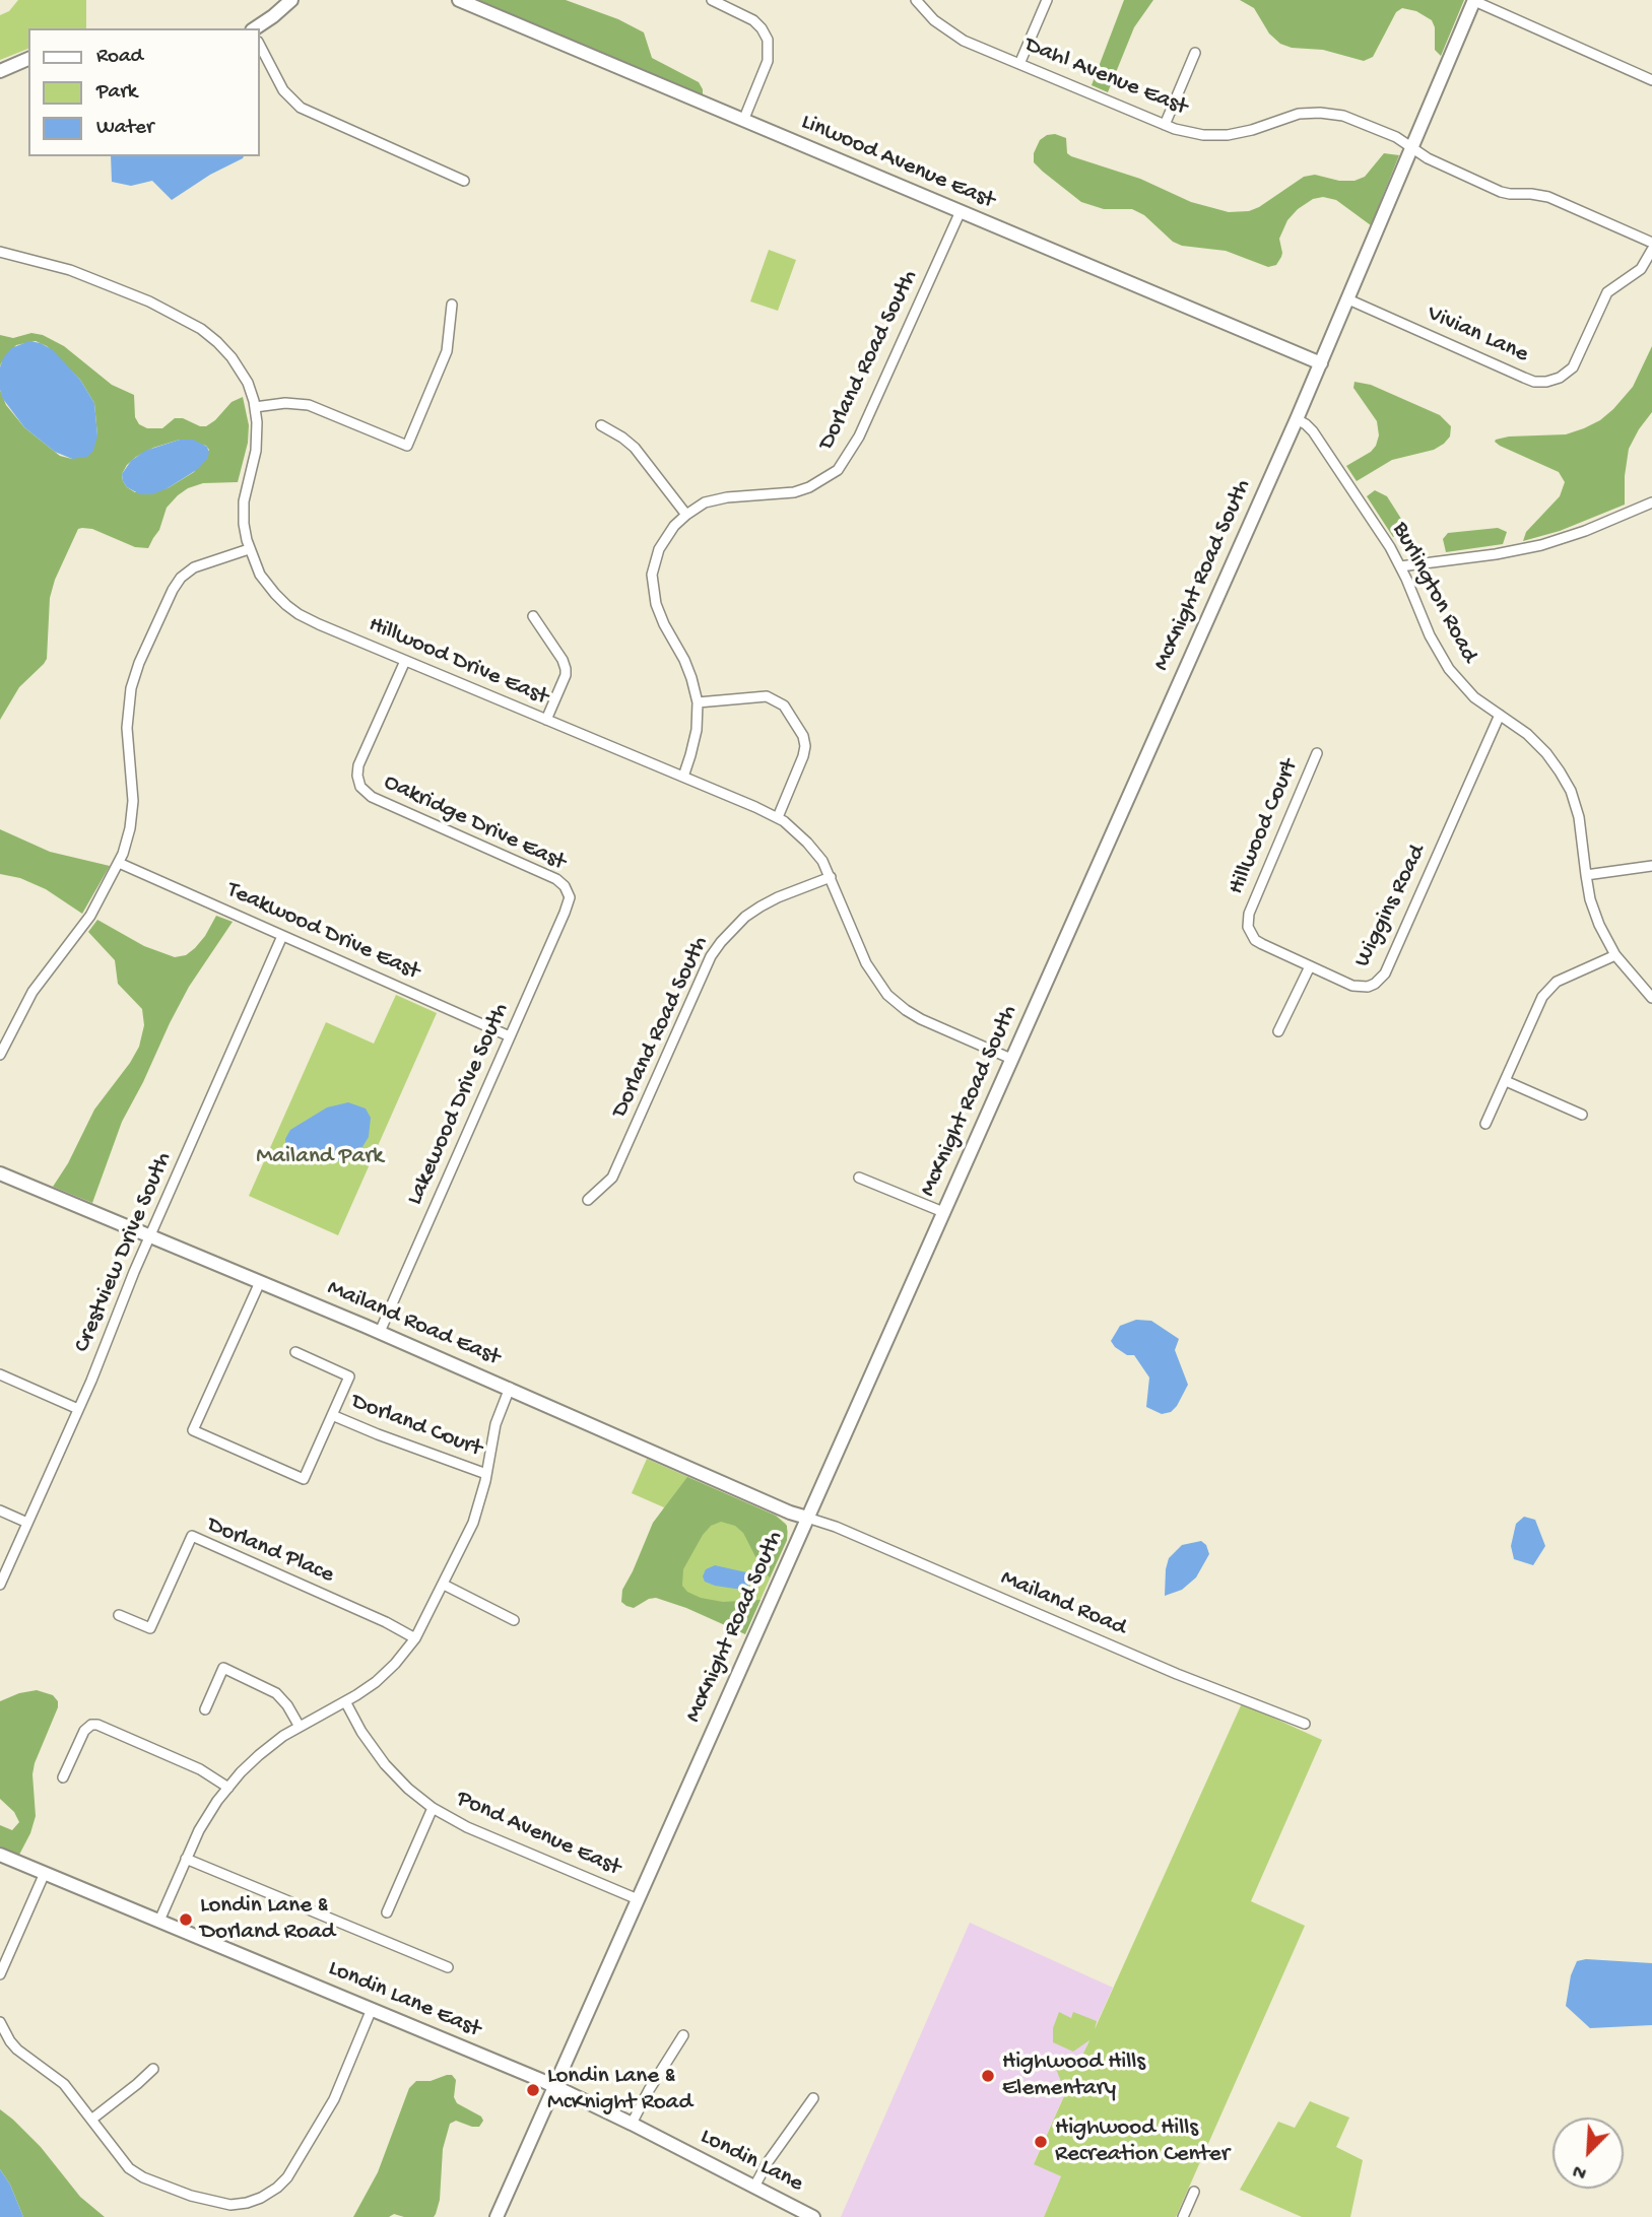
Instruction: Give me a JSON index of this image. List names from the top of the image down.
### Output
{
  "streets": {
    "street": [
      "Dahl Avenue East",
      "Linwood Avenue East",
      "Vivian Lane",
      "Dorland Road South",
      "McKnight Road South",
      "Burlington Road",
      "Hillwood Drive East",
      "Oakridge Drive East",
      "Hillwood Court",
      "Wiggins Road",
      "Teakwood Drive East",
      "Lakewood Drive South",
      "Crestview Drive South",
      "Mailand Road East",
      "Dorland Court",
      "Dorland Place",
      "Mailand Road",
      "Pond Avenue East",
      "Londin Lane East",
      "Londin Lane"
    ]
  },
  "crossings": [
    ["Dahl Avenue East", "McKnight Road South"],
    ["Linwood Avenue East", "Dorland Road South"],
    ["Linwood Avenue East", "McKnight Road South"],
    ["Vivian Lane", "McKnight Road South"],
    ["Dorland Road South", "Hillwood Drive East"],
    ["McKnight Road South", "Burlington Road"],
    ["McKnight Road South", "Hillwood Drive East"],
    ["McKnight Road South", "Mailand Road East"],
    ["McKnight Road South", "Mailand Road"],
    ["McKnight Road South", "Pond Avenue East"],
    ["McKnight Road South", "Londin Lane East"],
    ["McKnight Road South", "Londin Lane"],
    ["Burlington Road", "Wiggins Road"],
    ["Hillwood Drive East", "Oakridge Drive East"],
    ["Oakridge Drive East", "Lakewood Drive South"],
    ["Hillwood Court", "Wiggins Road"],
    ["Teakwood Drive East", "Lakewood Drive South"],
    ["Teakwood Drive East", "Crestview Drive South"],
    ["Lakewood Drive South", "Mailand Road East"],
    ["Crestview Drive South", "Mailand Road East"],
    ["Mailand Road East", "Dorland Court"],
    ["Mailand Road East", "Mailand Road"],
    ["Londin Lane East", "Londin Lane"]
  ],
  "parks": ["Mailand Park"],
  "places": [
    "Londin Lane & Dorland Road",
    "Highwood Hills Elementary",
    "Londin Lane & McKnight Road",
    "Highwood Hills Recreation Center"
  ],
  "legend": ["Road", "Park", "Water"],
  "north": "bottom left"
}
